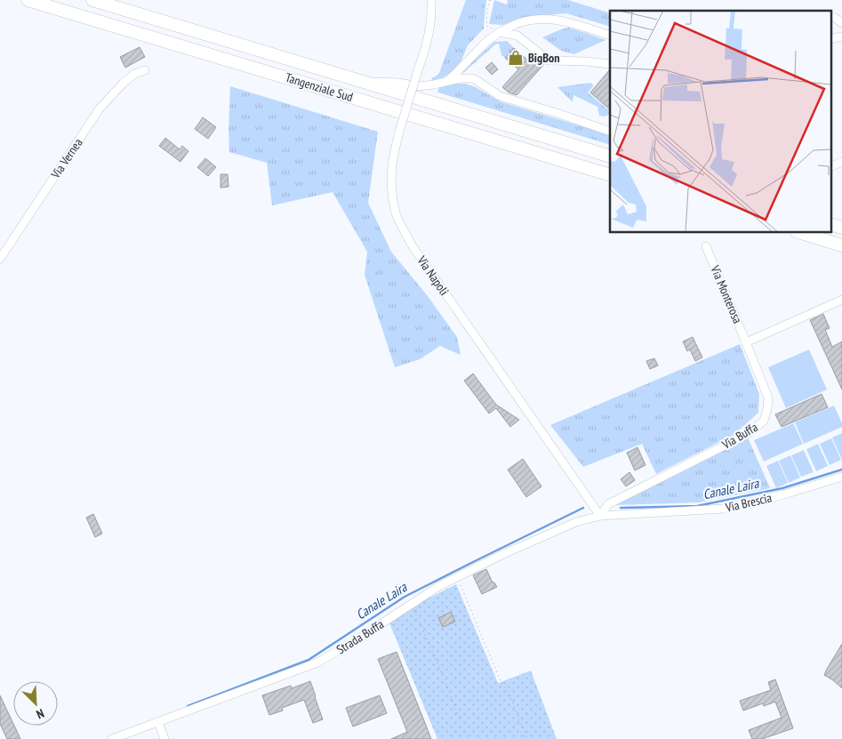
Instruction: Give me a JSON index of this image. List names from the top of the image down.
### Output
{
  "streets": {
    "highway": ["Tangenziale Sud"],
    "street": [
      "Via Vernea",
      "Via Napoli",
      "Via Monterosa",
      "Via Buffa",
      "Via Brescia",
      "Strada Buffa"
    ]
  },
  "crossings": [
    ["Via Napoli", "Via Buffa"],
    ["Via Napoli", "Via Brescia"],
    ["Via Napoli", "Strada Buffa"],
    ["Via Monterosa", "Via Buffa"],
    ["Via Buffa", "Via Brescia"],
    ["Via Buffa", "Strada Buffa"],
    ["Via Brescia", "Strada Buffa"]
  ],
  "water": ["Canale Laira"],
  "places": {
    "shop": ["BigBon"]
  },
  "north": "bottom right"
}
